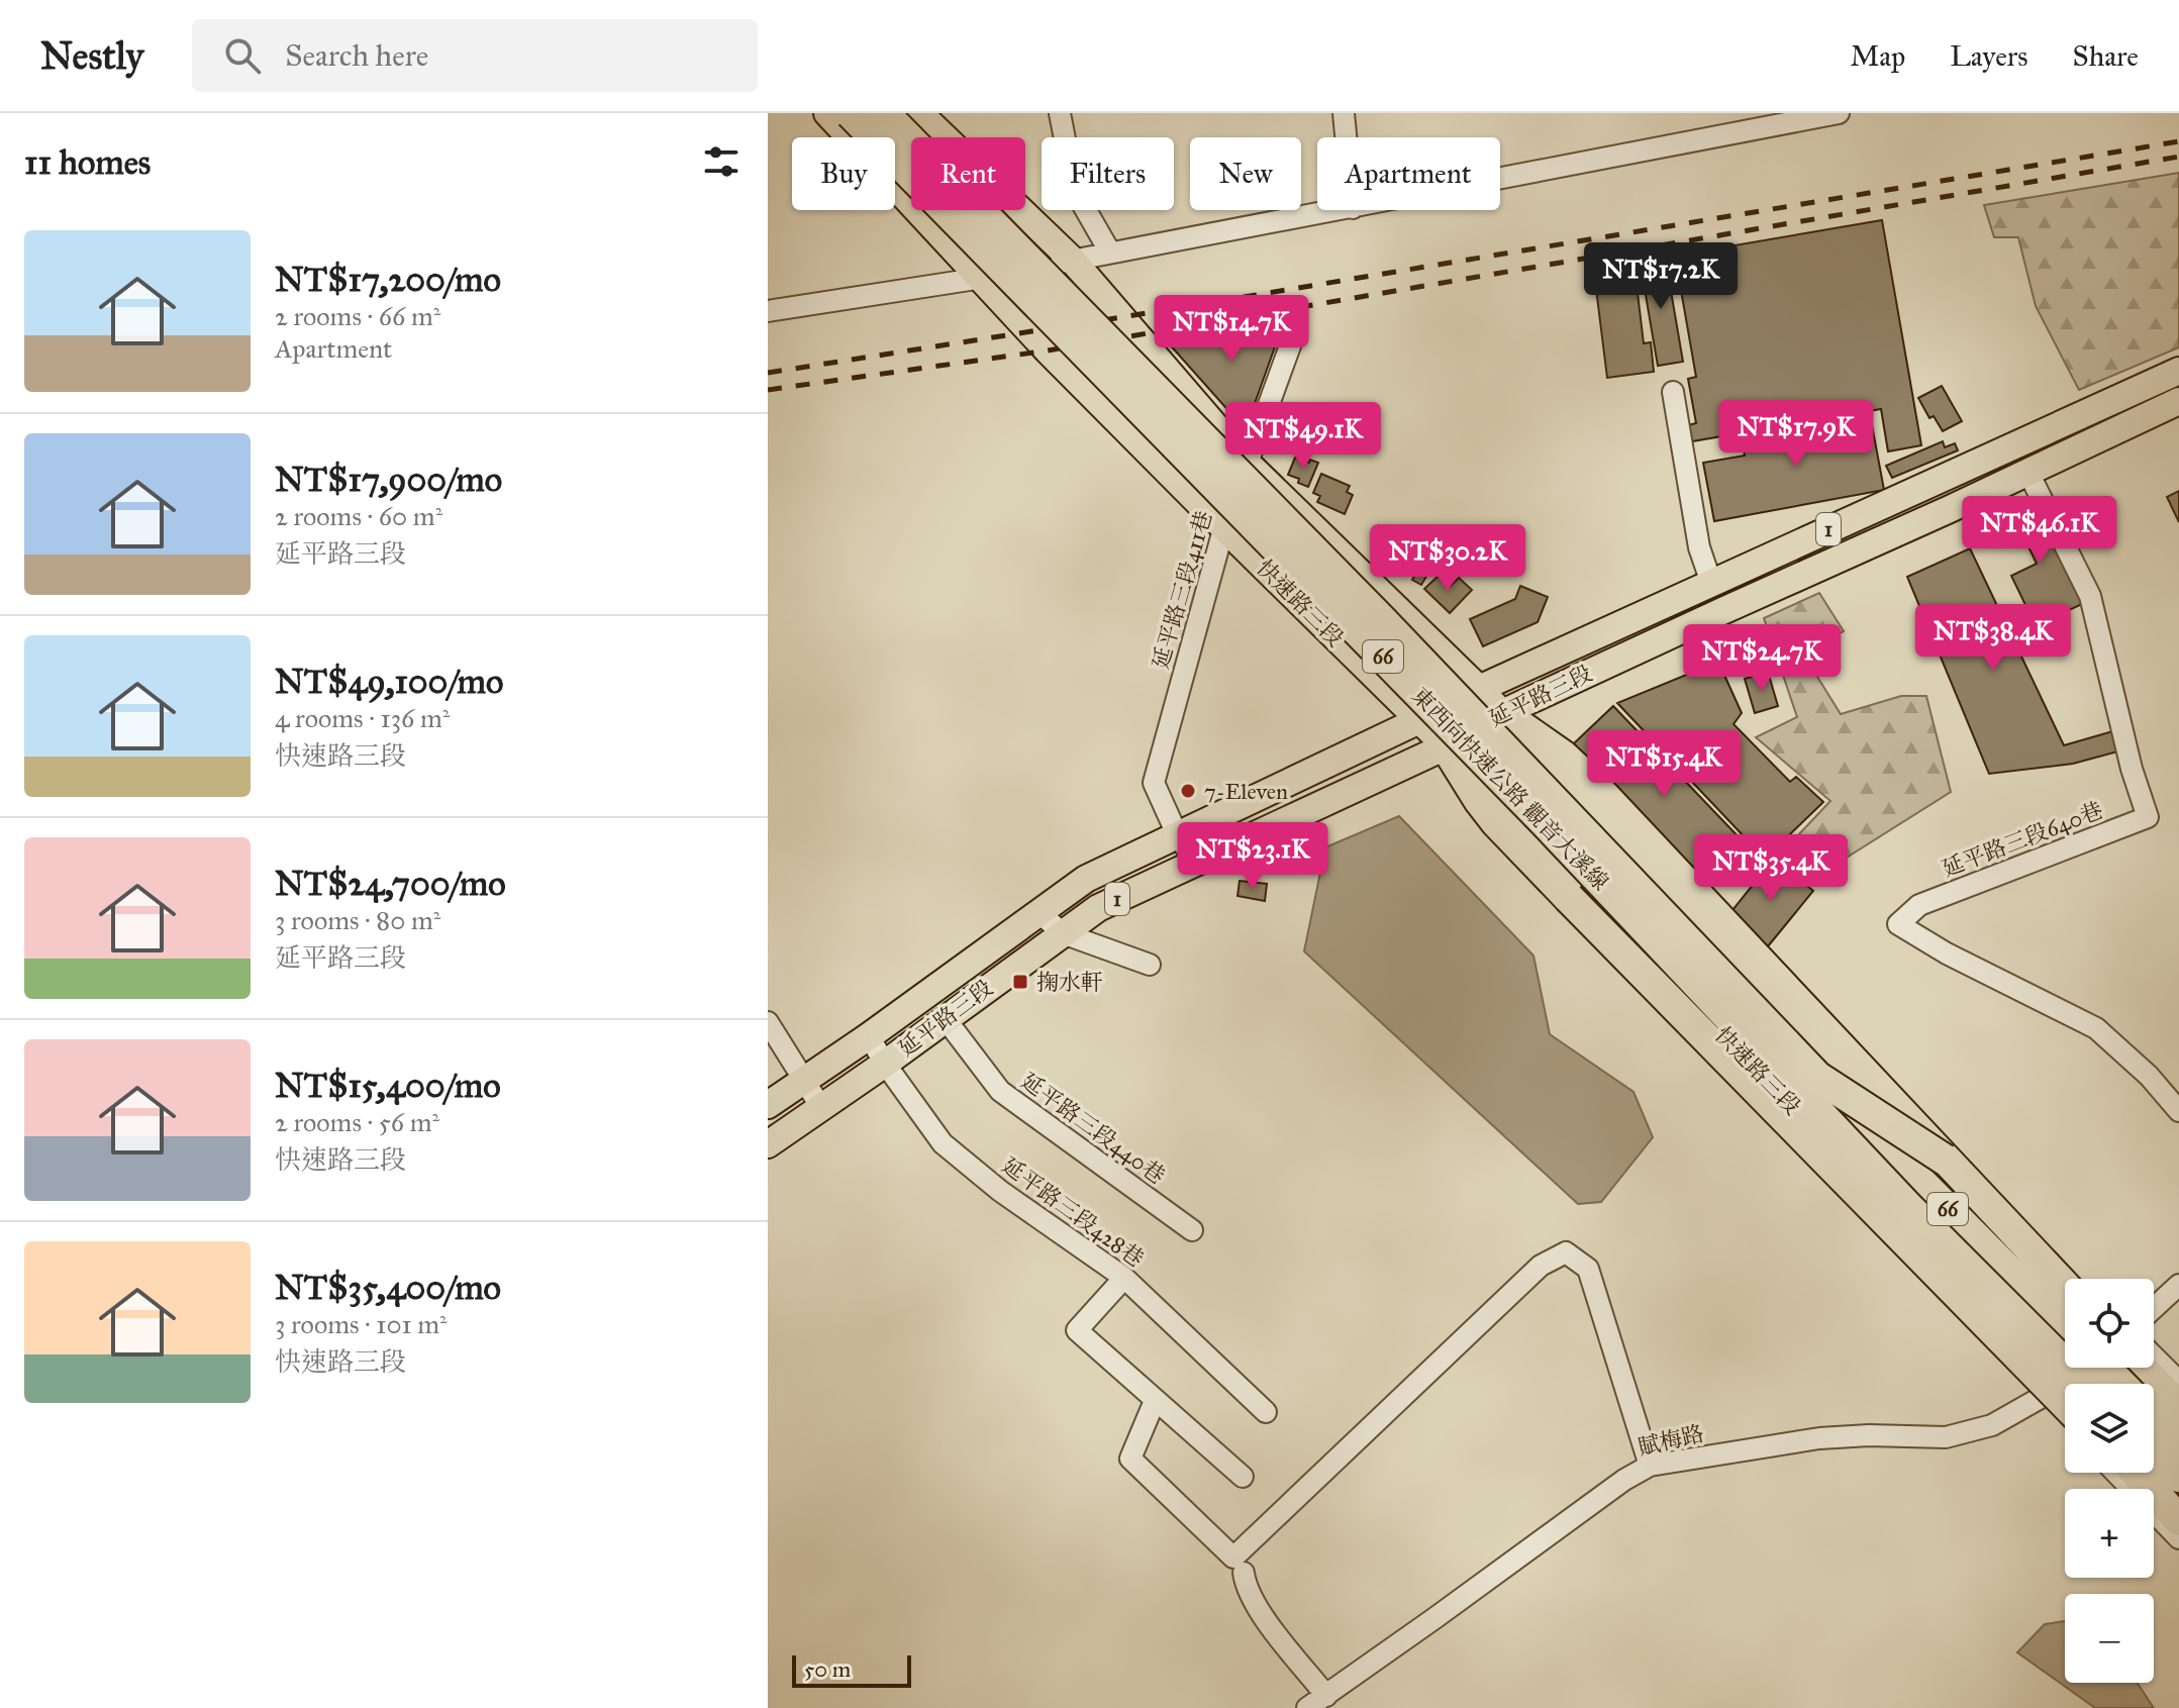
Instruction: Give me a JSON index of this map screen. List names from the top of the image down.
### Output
{
  "streets": {
    "highway": ["66", "東西向快速公路 觀音大溪線"],
    "main road": ["1", "快速路三段", "延平路三段"],
    "street": [
      "延平路三段411巷",
      "延平路三段640巷",
      "延平路三段440巷",
      "延平路三段428巷",
      "賦梅路"
    ]
  },
  "crossings": [
    ["延平路三段411巷", "快速路三段"],
    ["延平路三段411巷", "66"],
    ["延平路三段411巷", "延平路三段"],
    ["快速路三段", "延平路三段"],
    ["快速路三段", "東西向快速公路 觀音大溪線"],
    ["快速路三段", "賦梅路"],
    ["66", "延平路三段"],
    ["延平路三段", "延平路三段640巷"],
    ["延平路三段", "延平路三段440巷"],
    ["延平路三段", "延平路三段428巷"]
  ],
  "places": {
    "other": ["7-Eleven"],
    "transit": ["掬水軒"]
  },
  "scale_bar": "50 m",
  "page": {
    "header": "Nestly",
    "search": "Search here",
    "nav": ["Map", "Layers", "Share"],
    "heading": "11 homes",
    "chip": [
      "Buy",
      "Rent",
      "Filters",
      "New",
      "Apartment"
    ],
    "list": [
      {
        "name": "NT$17,200/mo",
        "note": "2 rooms · 66 m² · Apartment"
      },
      {
        "name": "NT$17,900/mo",
        "note": "2 rooms · 60 m² · 延平路三段"
      },
      {
        "name": "NT$49,100/mo",
        "note": "4 rooms · 136 m² · 快速路三段"
      },
      {
        "name": "NT$24,700/mo",
        "note": "3 rooms · 80 m² · 延平路三段"
      },
      {
        "name": "NT$15,400/mo",
        "note": "2 rooms · 56 m² · 快速路三段"
      },
      {
        "name": "NT$35,400/mo",
        "note": "3 rooms · 101 m² · 快速路三段"
      }
    ],
    "price": [
      "NT$17.2K",
      "NT$14.7K",
      "NT$17.9K",
      "NT$49.1K",
      "NT$46.1K",
      "NT$30.2K",
      "NT$38.4K",
      "NT$24.7K",
      "NT$15.4K",
      "NT$23.1K",
      "NT$35.4K"
    ],
    "map_buttons": ["+", "−"],
    "scale": "50 m"
  }
}
